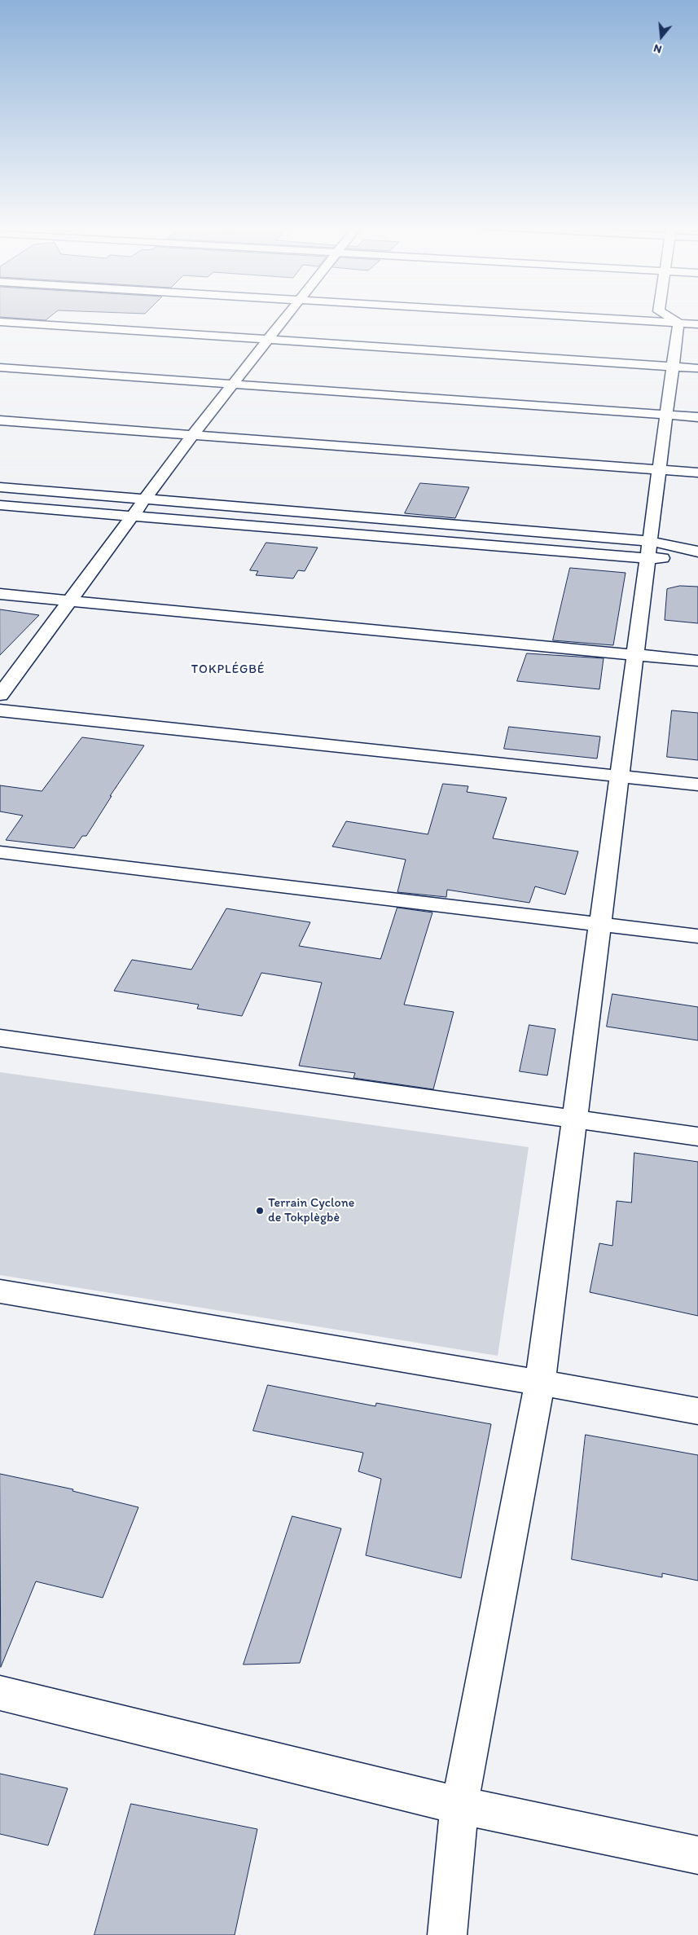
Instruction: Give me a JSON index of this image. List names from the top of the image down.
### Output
{
  "districts": ["TOKPLÉGBÉ"],
  "places": ["Terrain Cyclone de Tokplègbè"],
  "north": "bottom"
}
